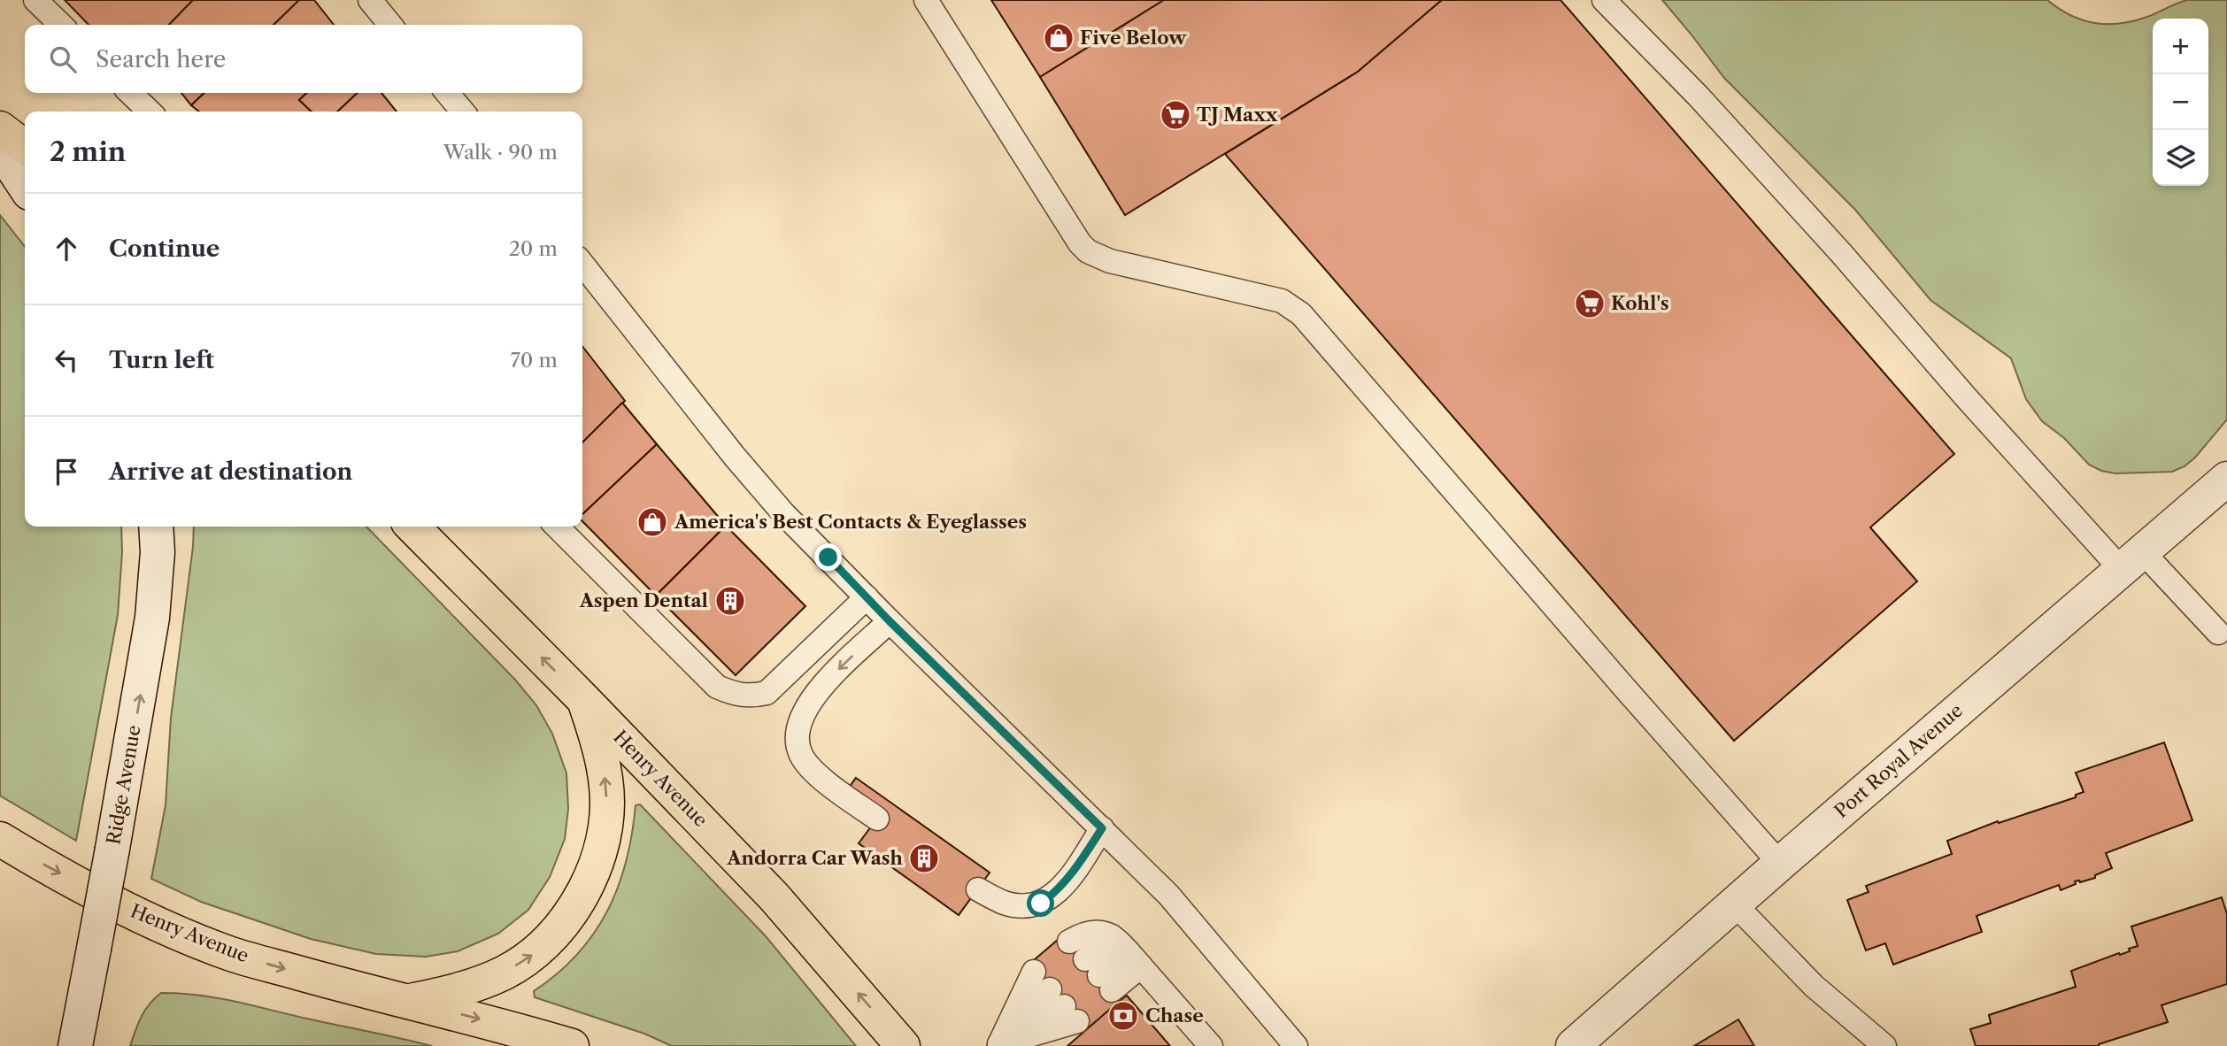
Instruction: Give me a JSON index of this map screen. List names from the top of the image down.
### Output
{
  "streets": {
    "main road": ["Henry Avenue"],
    "street": ["Port Royal Avenue", "Ridge Avenue"]
  },
  "one_way": ["Ridge Avenue"],
  "places": {
    "shop": ["Five Below", "America's Best Contacts & Eyeglasses"],
    "supermarket": ["TJ Maxx", "Kohl's"],
    "building": ["Aspen Dental", "Andorra Car Wash"],
    "bank": ["Chase"]
  },
  "page": {
    "map_buttons": ["+", "−"],
    "search": "Search here",
    "heading": ["2 min", "Walk · 90 m"],
    "list": [
      ["Continue", "20 m"],
      ["Turn left", "70 m"],
      "Arrive at destination"
    ]
  }
}
